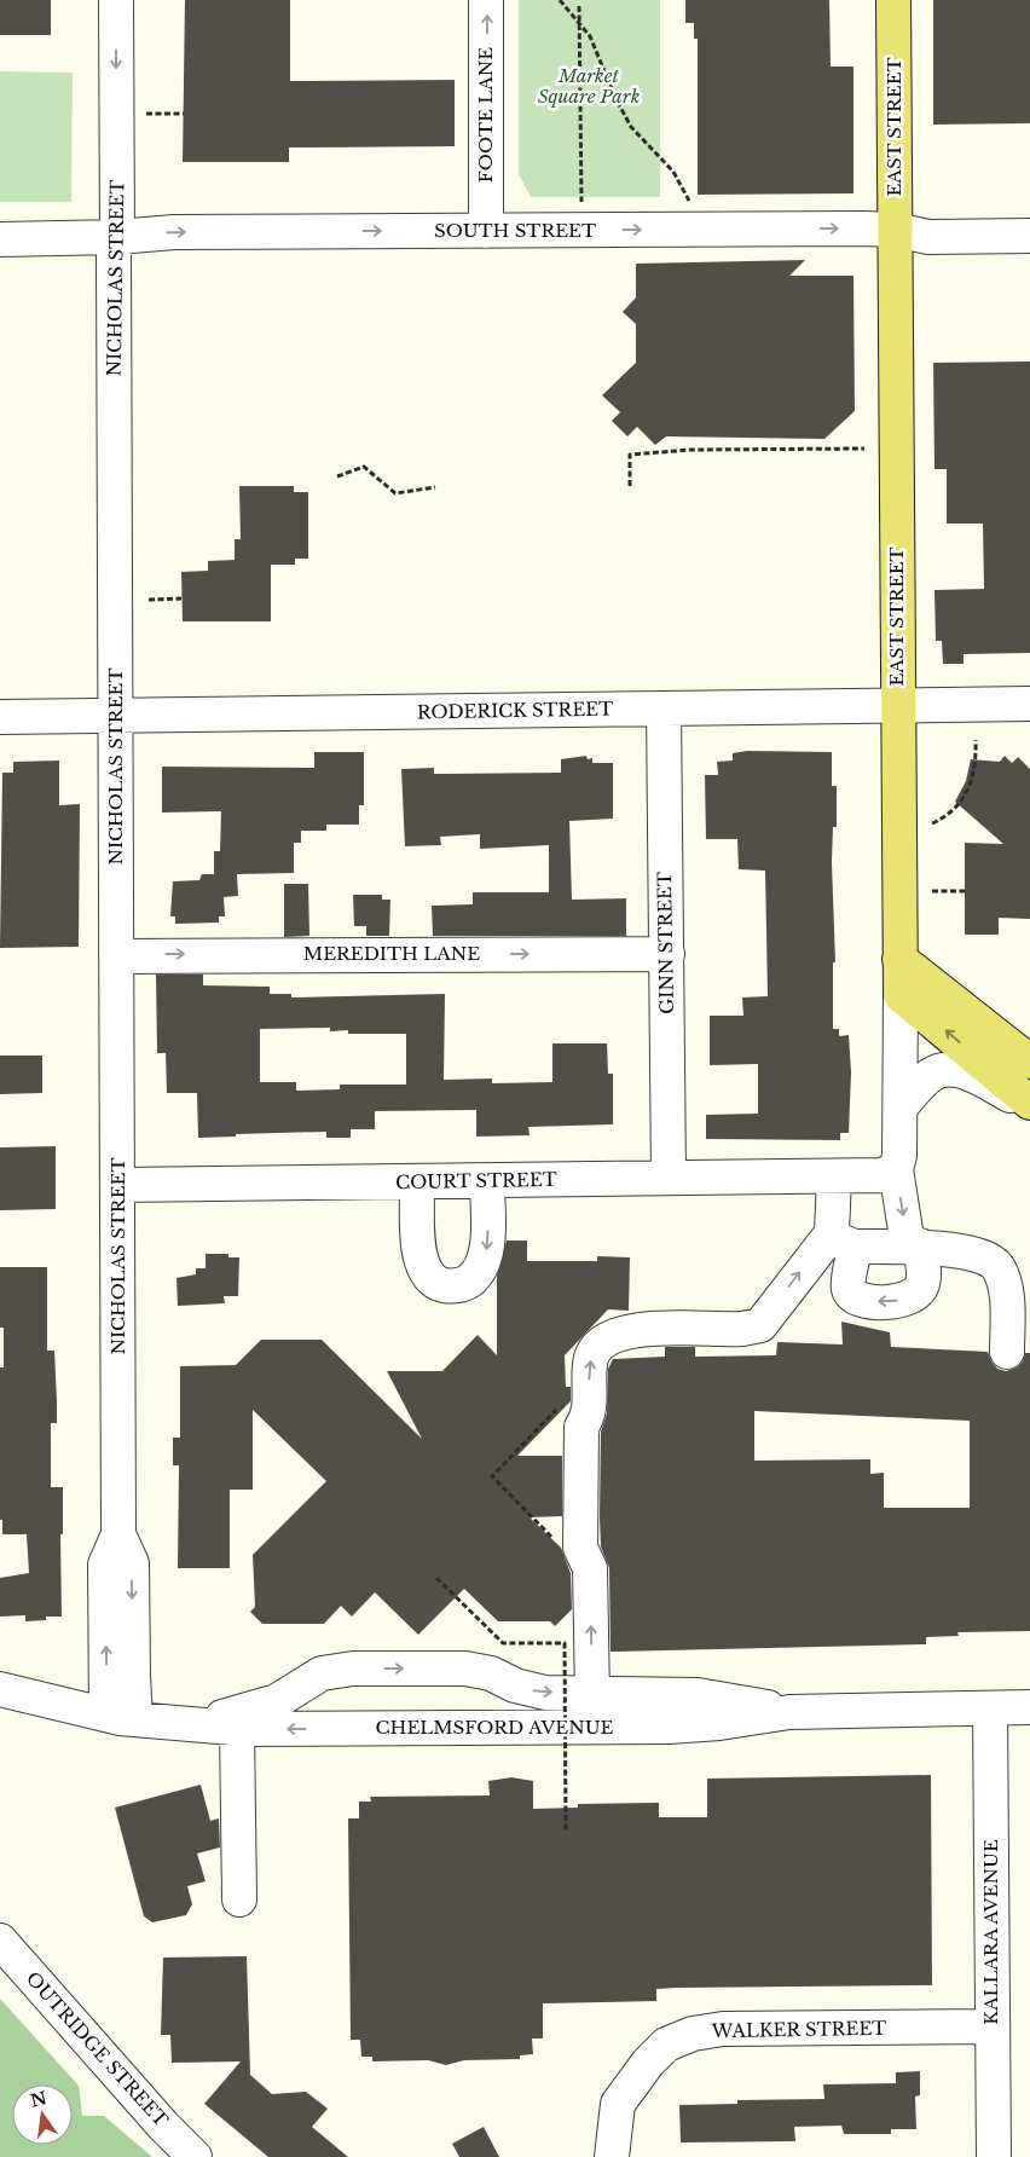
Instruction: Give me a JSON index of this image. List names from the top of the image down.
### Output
{
  "streets": {
    "main road": ["EAST STREET"],
    "street": [
      "FOOTE LANE",
      "SOUTH STREET",
      "NICHOLAS STREET",
      "RODERICK STREET",
      "GINN STREET",
      "MEREDITH LANE",
      "COURT STREET",
      "CHELMSFORD AVENUE",
      "KALLARA AVENUE",
      "WALKER STREET",
      "OUTRIDGE STREET"
    ]
  },
  "crossings": [
    ["FOOTE LANE", "SOUTH STREET"],
    ["EAST STREET", "SOUTH STREET"],
    ["EAST STREET", "RODERICK STREET"],
    ["SOUTH STREET", "NICHOLAS STREET"],
    ["NICHOLAS STREET", "RODERICK STREET"],
    ["NICHOLAS STREET", "MEREDITH LANE"],
    ["NICHOLAS STREET", "COURT STREET"],
    ["NICHOLAS STREET", "CHELMSFORD AVENUE"],
    ["RODERICK STREET", "GINN STREET"],
    ["GINN STREET", "MEREDITH LANE"],
    ["GINN STREET", "COURT STREET"],
    ["CHELMSFORD AVENUE", "KALLARA AVENUE"],
    ["KALLARA AVENUE", "WALKER STREET"]
  ],
  "one_way": ["FOOTE LANE", "SOUTH STREET", "MEREDITH LANE"],
  "parks": ["Market Square Park"],
  "north": "top"
}
